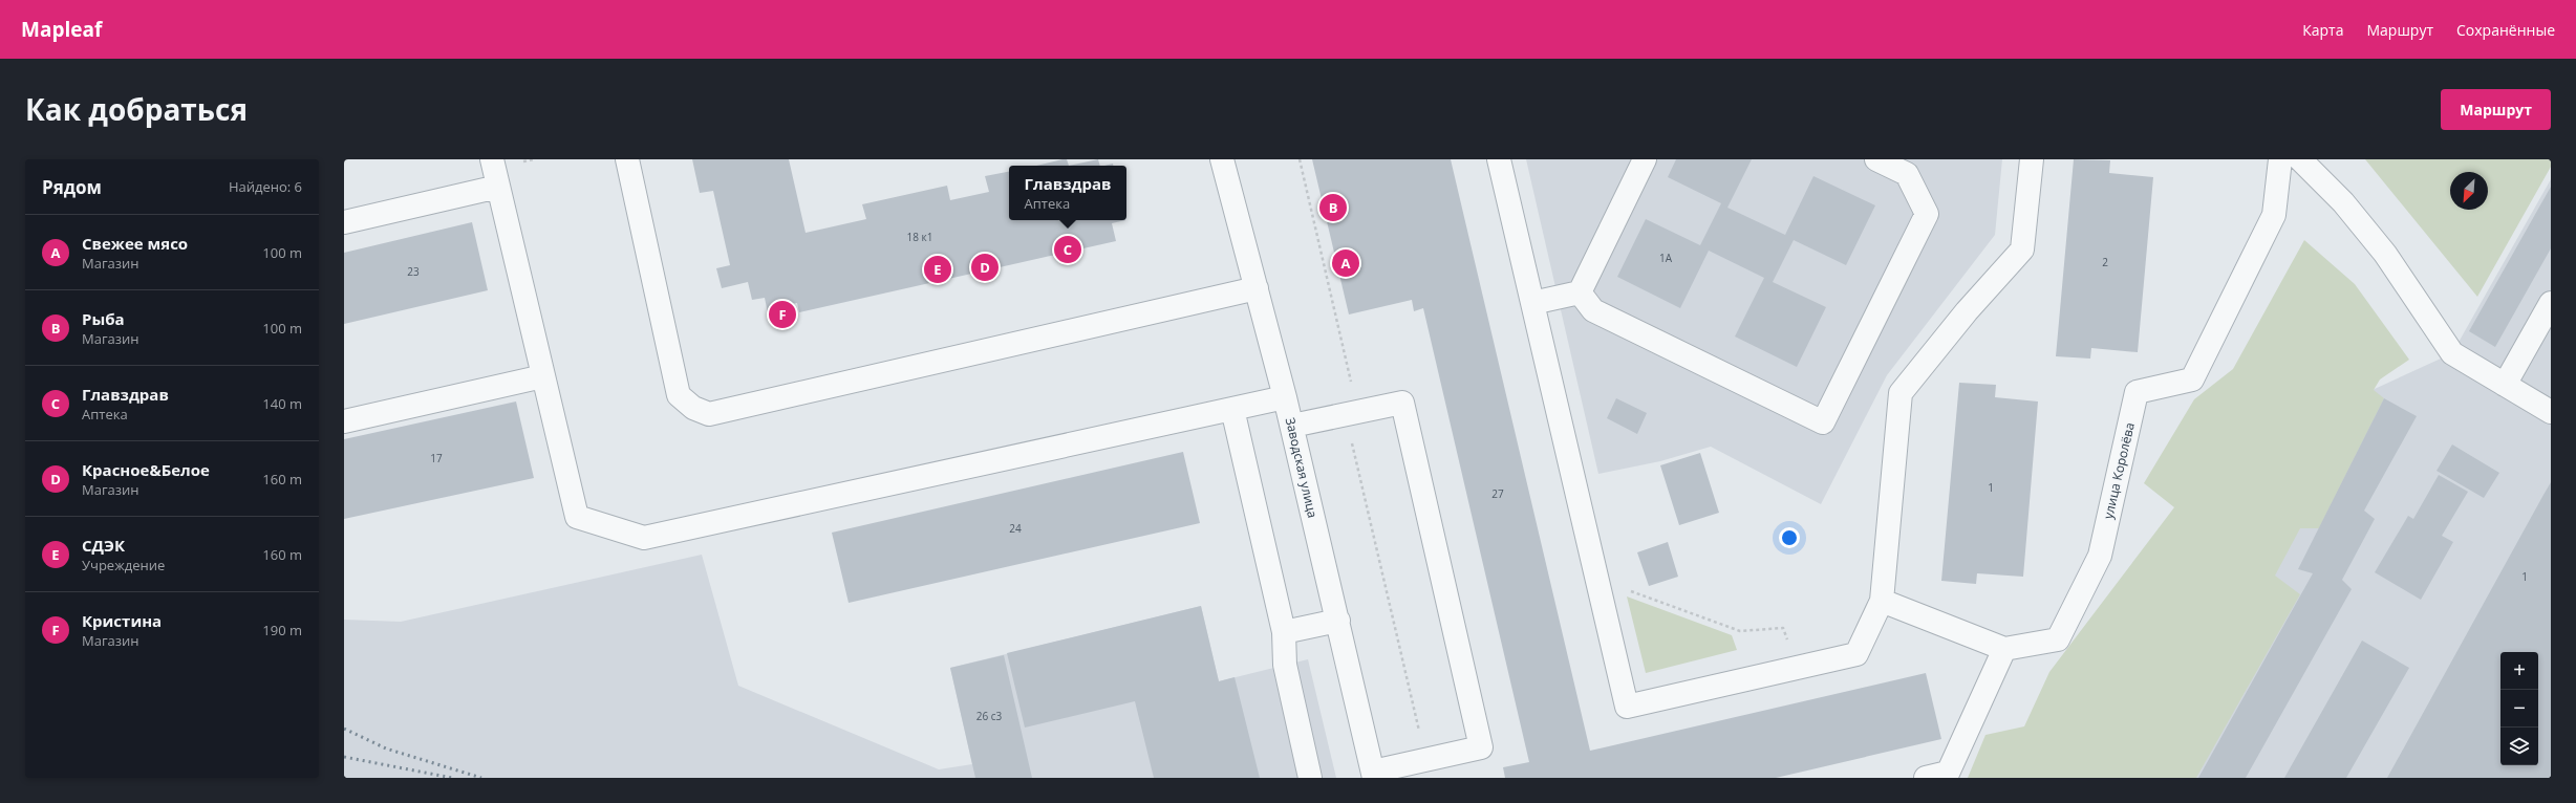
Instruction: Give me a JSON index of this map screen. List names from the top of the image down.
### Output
{
  "streets": {
    "street": ["Заводская улица", "улица Королёва"]
  },
  "house_numbers": [
    "18 к1",
    "1А",
    "2",
    "23",
    "17",
    "1",
    "27",
    "24",
    "1",
    "26 с3"
  ],
  "north": "bottom left",
  "page": {
    "header": "Mapleaf",
    "nav": ["Карта", "Маршрут", "Сохранённые"],
    "title": "Как добраться",
    "buttons": "Маршрут",
    "heading": ["Рядом", "Найдено: 6"],
    "popup": ["Главздрав", "Аптека"],
    "pins": [
      "B",
      "C",
      "A",
      "D",
      "E",
      "F"
    ],
    "list": [
      {
        "mark": "A",
        "name": "Свежее мясо",
        "note": "Магазин",
        "value": "100 m"
      },
      {
        "mark": "B",
        "name": "Рыба",
        "note": "Магазин",
        "value": "100 m"
      },
      {
        "mark": "C",
        "name": "Главздрав",
        "note": "Аптека",
        "value": "140 m"
      },
      {
        "mark": "D",
        "name": "Красное&Белое",
        "note": "Магазин",
        "value": "160 m"
      },
      {
        "mark": "E",
        "name": "СДЭК",
        "note": "Учреждение",
        "value": "160 m"
      },
      {
        "mark": "F",
        "name": "Кристина",
        "note": "Магазин",
        "value": "190 m"
      }
    ],
    "map_buttons": ["+", "−"]
  }
}
